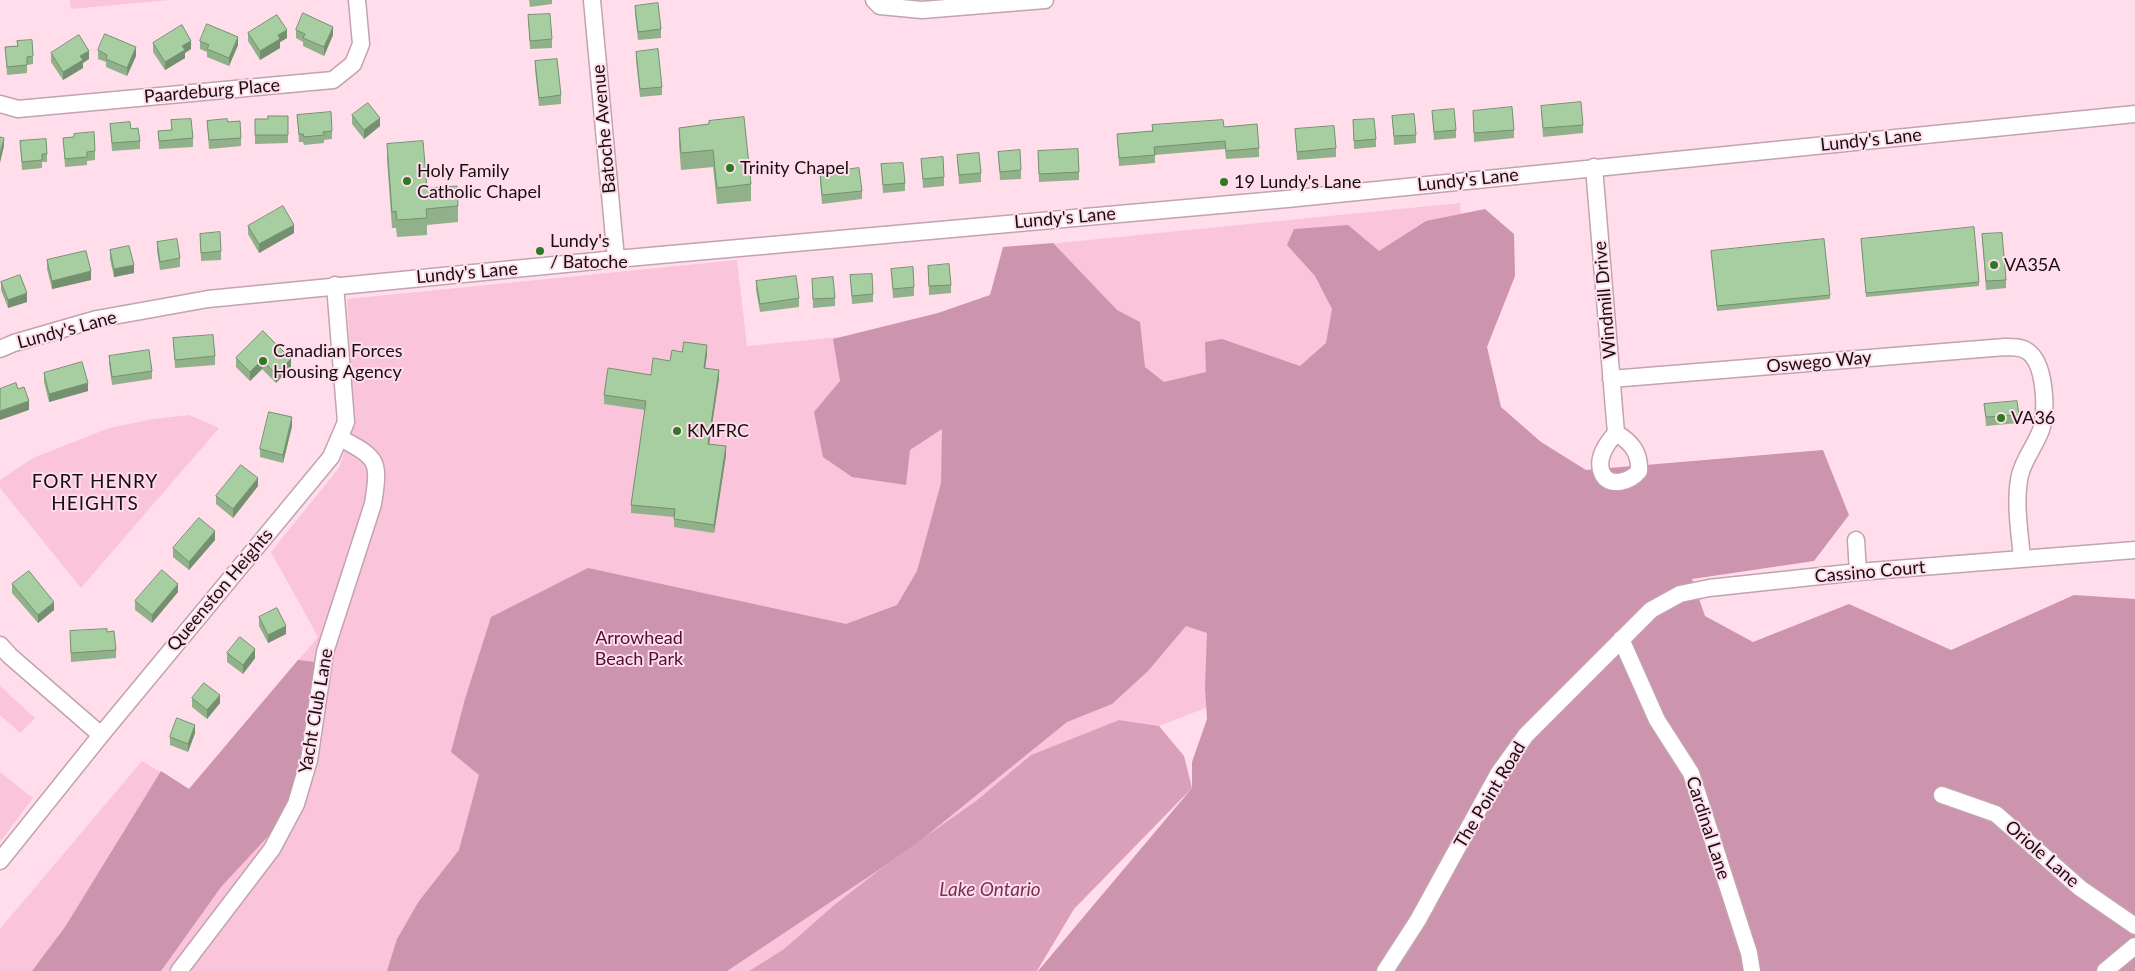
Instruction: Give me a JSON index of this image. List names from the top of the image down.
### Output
{
  "streets": {
    "street": [
      "Paardeburg Place",
      "Batoche Avenue",
      "Lundy's Lane",
      "Windmill Drive",
      "Oswego Way",
      "Cassino Court",
      "Queenston Heights",
      "Yacht Club Lane",
      "The Point Road",
      "Cardinal Lane",
      "Oriole Lane"
    ]
  },
  "crossings": [
    ["Batoche Avenue", "Lundy's Lane"],
    ["Lundy's Lane", "Windmill Drive"],
    ["Lundy's Lane", "Queenston Heights"],
    ["Windmill Drive", "Oswego Way"],
    ["Oswego Way", "Cassino Court"],
    ["Cassino Court", "The Point Road"],
    ["Cassino Court", "Cardinal Lane"],
    ["Queenston Heights", "Yacht Club Lane"],
    ["The Point Road", "Cardinal Lane"]
  ],
  "districts": ["FORT HENRY HEIGHTS"],
  "water": ["Lake Ontario"],
  "parks": ["Arrowhead Beach Park"],
  "places": [
    "Trinity Chapel",
    "Holy Family Catholic Chapel",
    "19 Lundy's Lane",
    "Lundy's / Batoche",
    "VA35A",
    "Canadian Forces Housing Agency",
    "VA36",
    "KMFRC"
  ]
}
